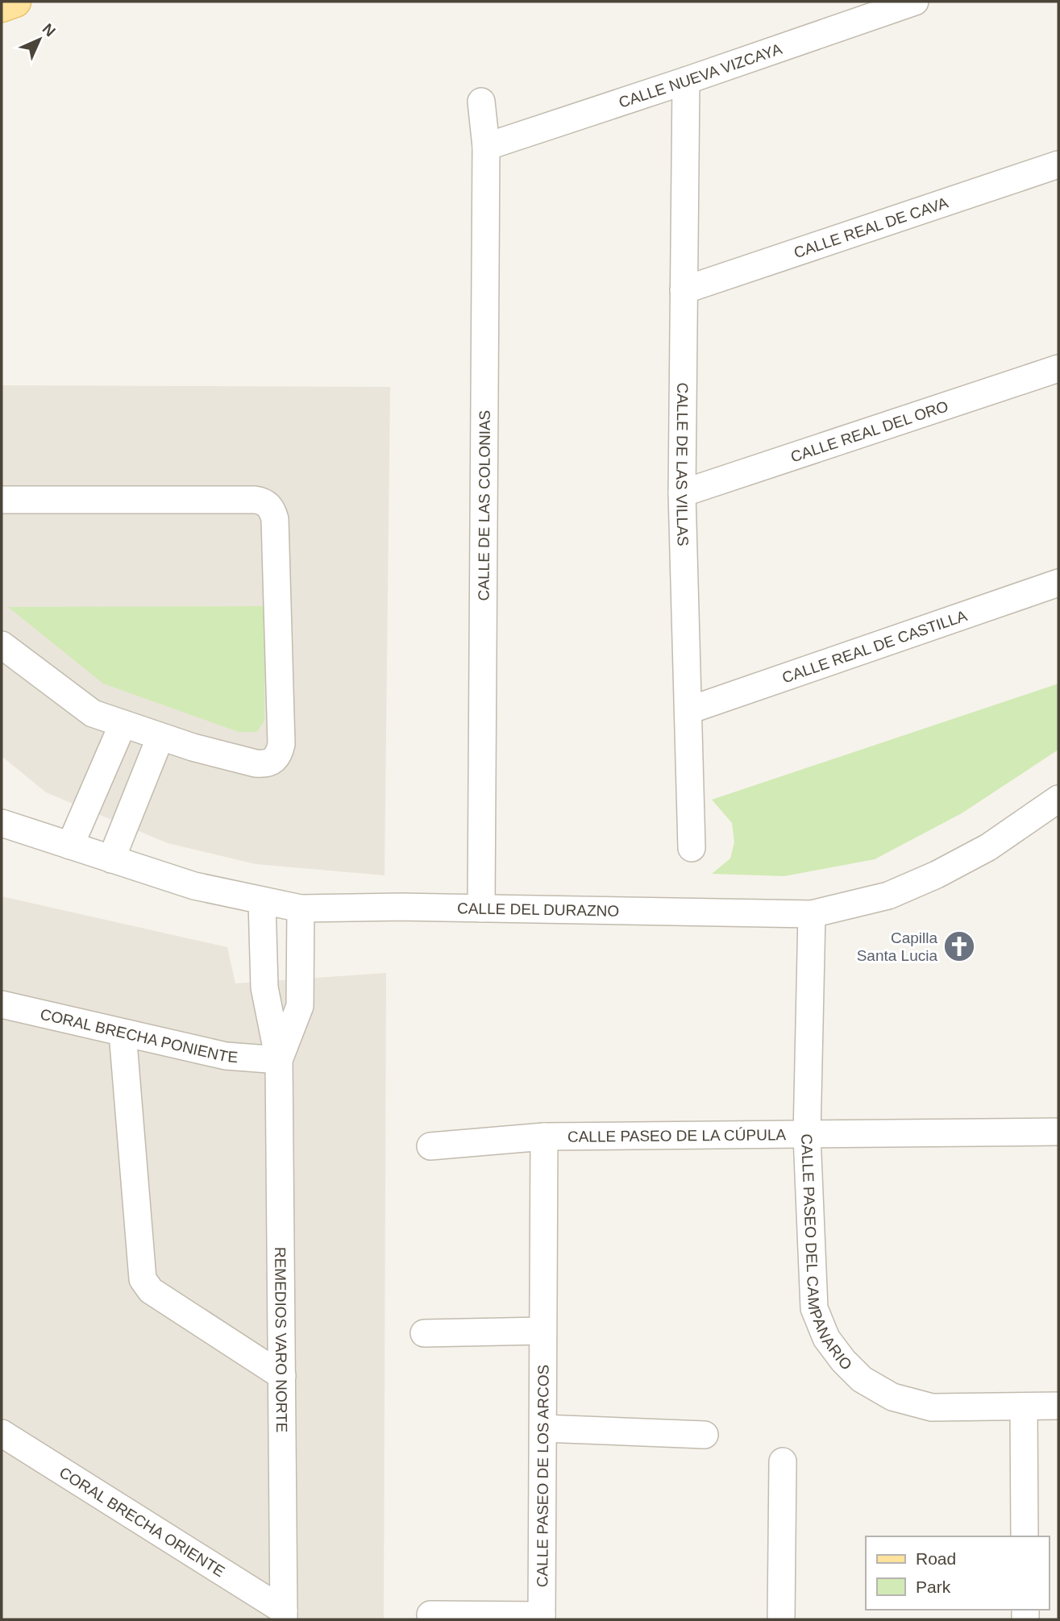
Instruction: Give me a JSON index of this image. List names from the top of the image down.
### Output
{
  "streets": {
    "street": [
      "CALLE NUEVA VIZCAYA",
      "CALLE REAL DE CAVA",
      "CALLE REAL DEL ORO",
      "CALLE DE LAS VILLAS",
      "CALLE DE LAS COLONIAS",
      "CALLE REAL DE CASTILLA",
      "CALLE DEL DURAZNO",
      "CORAL BRECHA PONIENTE",
      "CALLE PASEO DE LA CÚPULA",
      "CALLE PASEO DEL CAMPANARIO",
      "REMEDIOS VARO NORTE",
      "CALLE PASEO DE LOS ARCOS",
      "CORAL BRECHA ORIENTE"
    ]
  },
  "crossings": [
    ["CALLE NUEVA VIZCAYA", "CALLE DE LAS VILLAS"],
    ["CALLE NUEVA VIZCAYA", "CALLE DE LAS COLONIAS"],
    ["CALLE REAL DE CAVA", "CALLE DE LAS VILLAS"],
    ["CALLE REAL DEL ORO", "CALLE DE LAS VILLAS"],
    ["CALLE DE LAS VILLAS", "CALLE REAL DE CASTILLA"],
    ["CALLE DE LAS COLONIAS", "CALLE DEL DURAZNO"],
    ["CALLE DEL DURAZNO", "CALLE PASEO DEL CAMPANARIO"],
    ["CALLE DEL DURAZNO", "REMEDIOS VARO NORTE"],
    ["CORAL BRECHA PONIENTE", "REMEDIOS VARO NORTE"],
    ["CALLE PASEO DE LA CÚPULA", "CALLE PASEO DEL CAMPANARIO"],
    ["CALLE PASEO DE LA CÚPULA", "CALLE PASEO DE LOS ARCOS"],
    ["REMEDIOS VARO NORTE", "CORAL BRECHA ORIENTE"]
  ],
  "places": {
    "church": ["Capilla Santa Lucia"]
  },
  "legend": ["Road", "Park"],
  "north": "top right"
}
